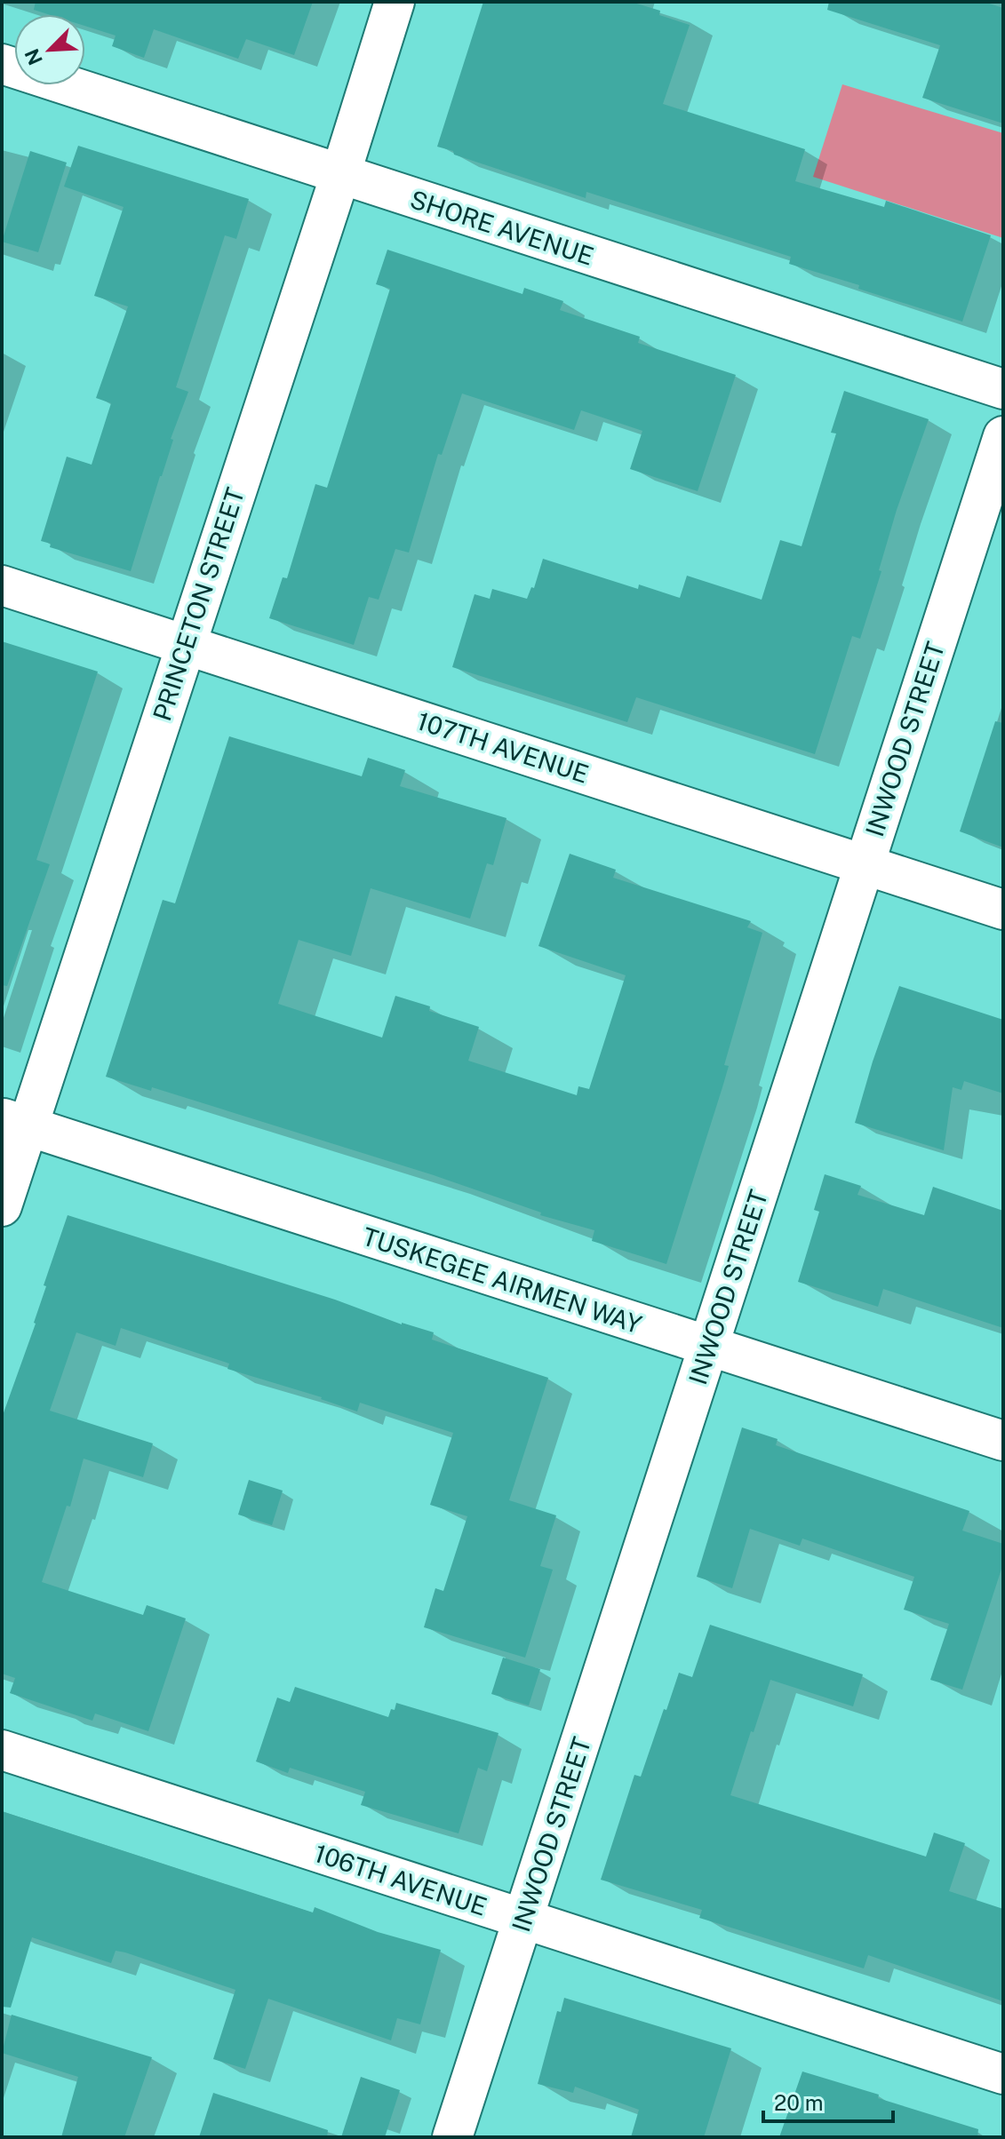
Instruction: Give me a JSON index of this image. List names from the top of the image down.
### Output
{
  "streets": {
    "street": [
      "SHORE AVENUE",
      "PRINCETON STREET",
      "INWOOD STREET",
      "107TH AVENUE",
      "TUSKEGEE AIRMEN WAY",
      "106TH AVENUE"
    ]
  },
  "crossings": [
    ["SHORE AVENUE", "PRINCETON STREET"],
    ["PRINCETON STREET", "107TH AVENUE"],
    ["PRINCETON STREET", "TUSKEGEE AIRMEN WAY"],
    ["INWOOD STREET", "107TH AVENUE"],
    ["INWOOD STREET", "TUSKEGEE AIRMEN WAY"],
    ["INWOOD STREET", "106TH AVENUE"]
  ],
  "scale_bar": "20 m",
  "north": "bottom left"
}
